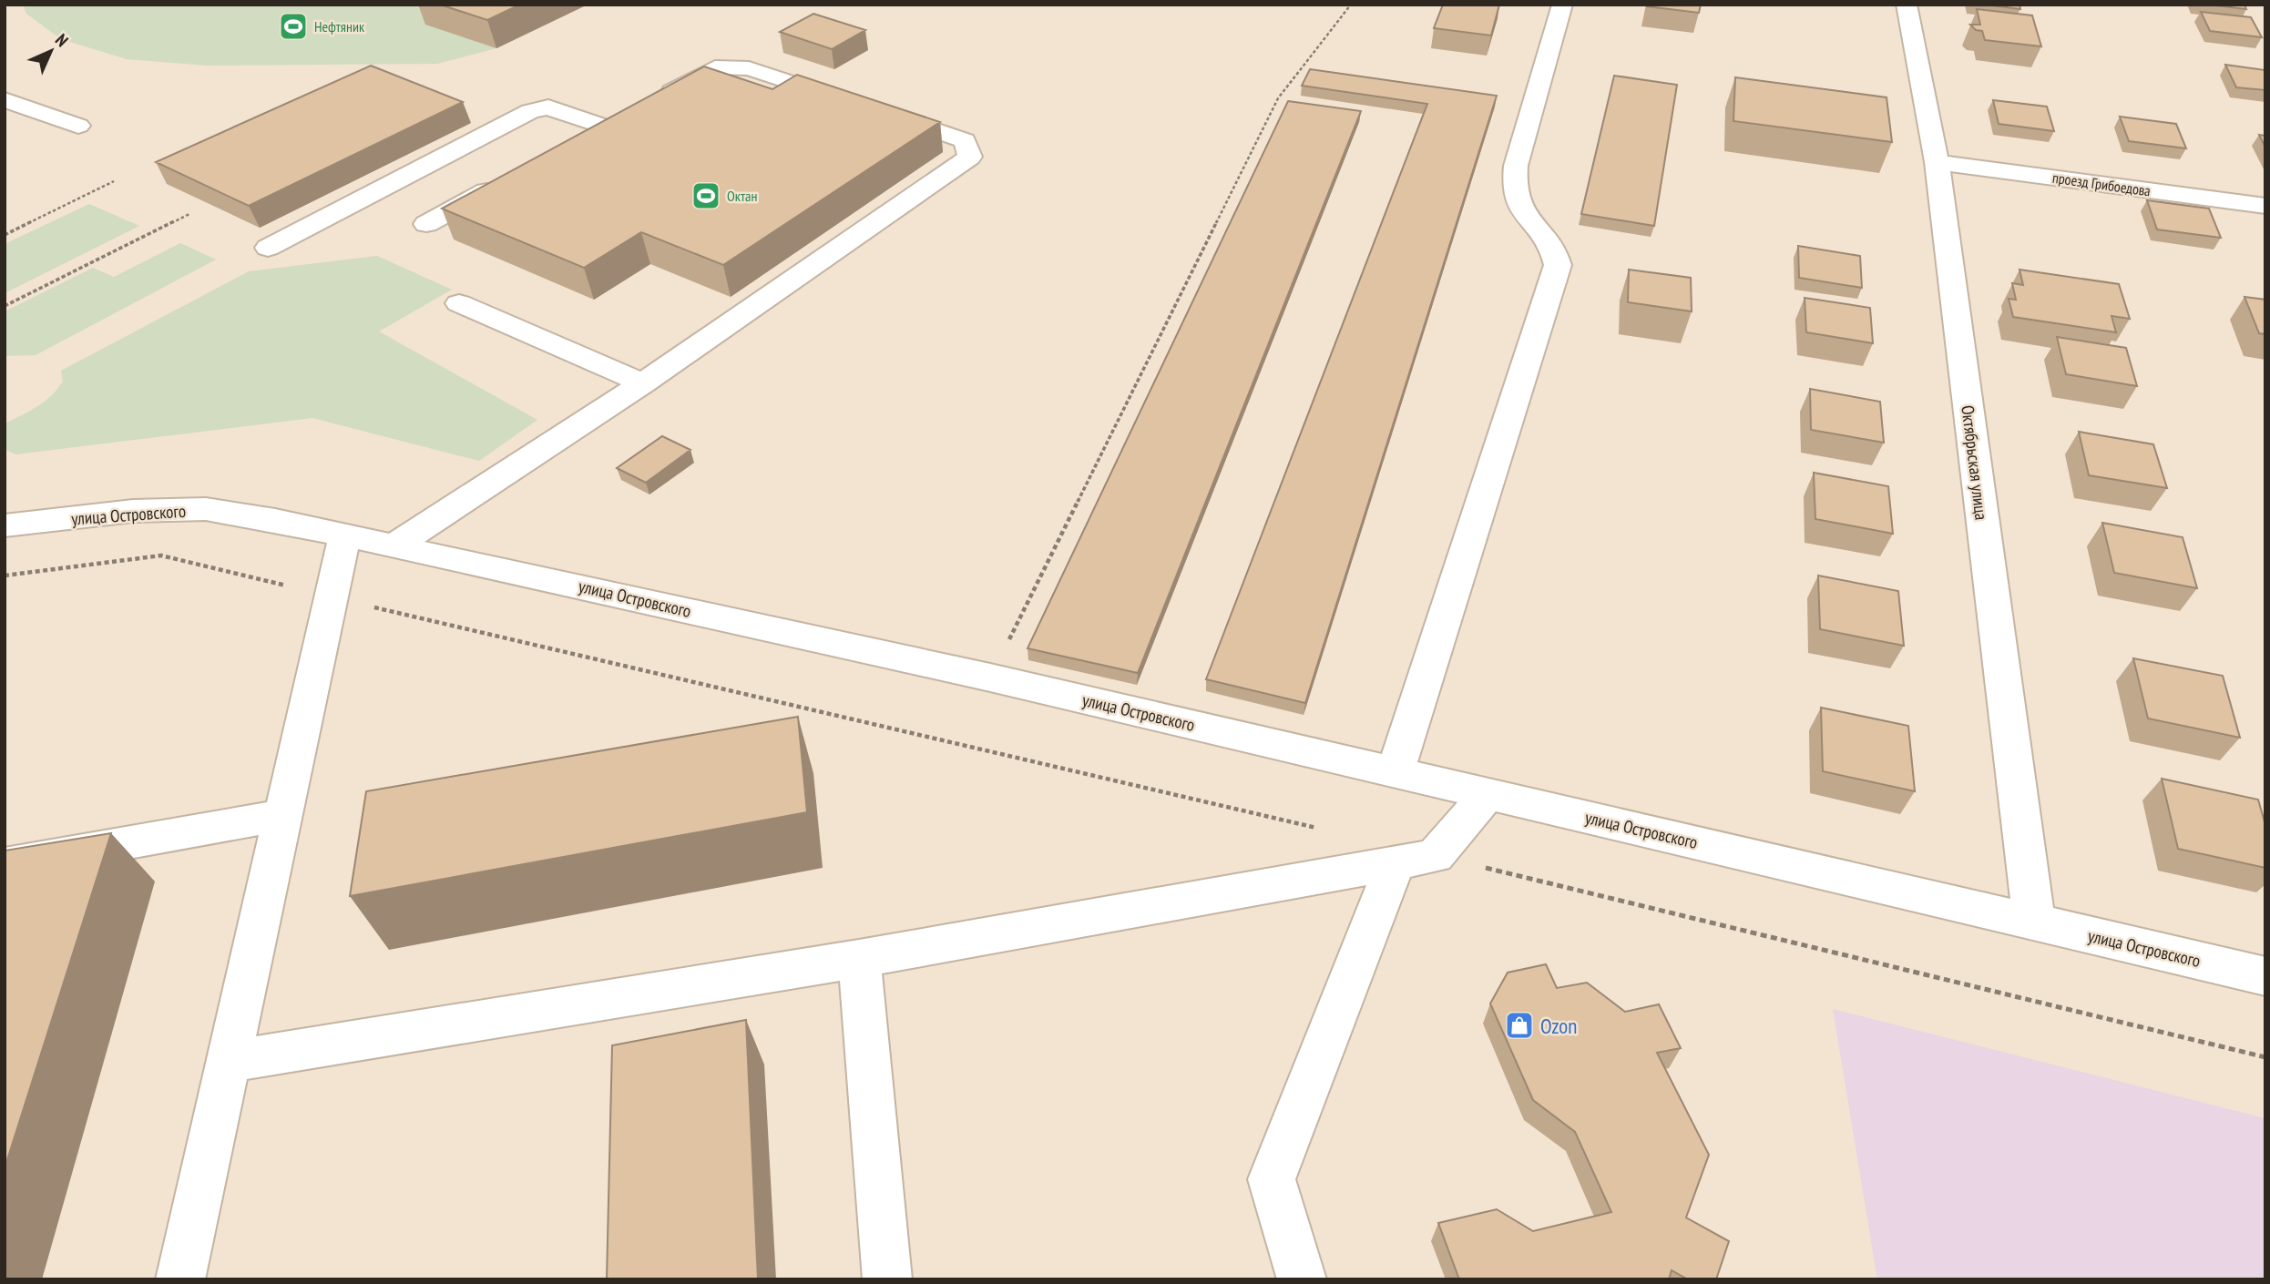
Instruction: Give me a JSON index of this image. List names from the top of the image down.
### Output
{
  "streets": {
    "street": ["проезд Грибоедова", "Октябрьская улица", "улица Островского"]
  },
  "crossings": [
    ["проезд Грибоедова", "Октябрьская улица"],
    ["Октябрьская улица", "улица Островского"]
  ],
  "places": {
    "sports": ["Нефтяник", "Октан"],
    "shop": ["Ozon"]
  },
  "north": "top right"
}
